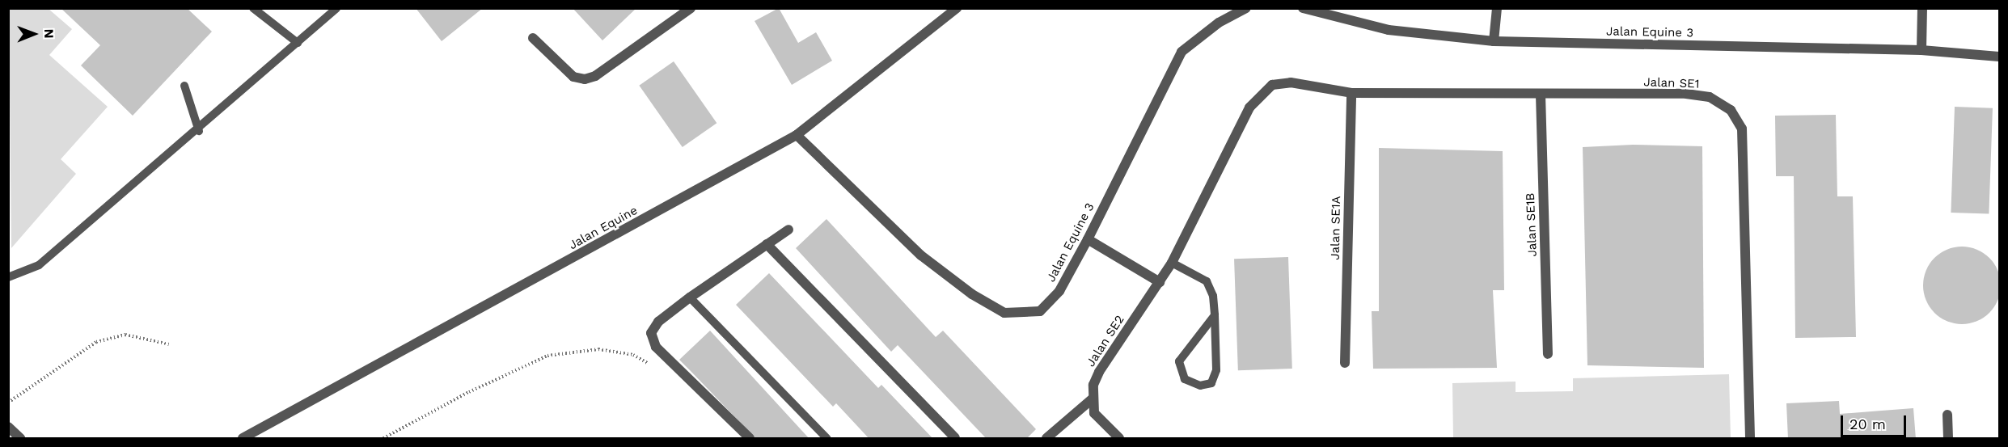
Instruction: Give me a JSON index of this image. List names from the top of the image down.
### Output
{
  "streets": {
    "street": [
      "Jalan Equine 3",
      "Jalan SE1",
      "Jalan SE1B",
      "Jalan Equine",
      "Jalan SE1A",
      "Jalan SE2"
    ]
  },
  "crossings": [
    ["Jalan Equine 3", "Jalan Equine"],
    ["Jalan SE1", "Jalan SE1B"],
    ["Jalan SE1", "Jalan SE1A"],
    ["Jalan SE1", "Jalan SE2"]
  ],
  "scale_bar": "20 m",
  "north": "right"
}
